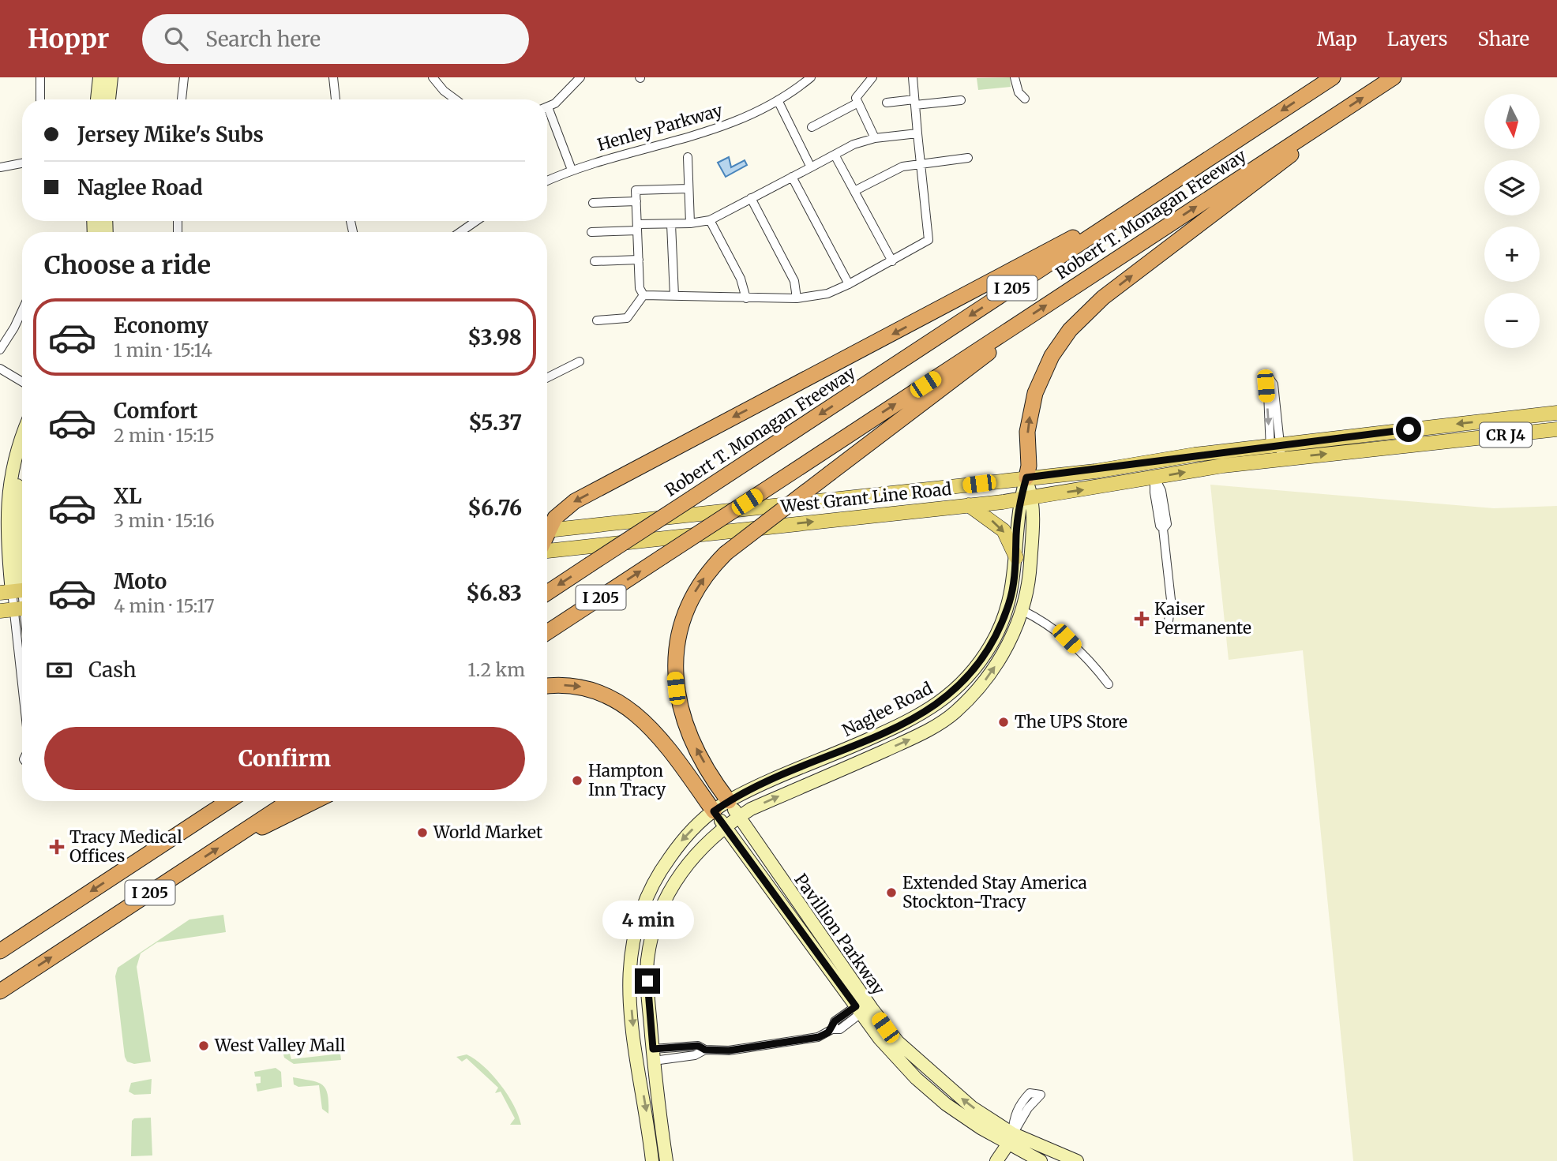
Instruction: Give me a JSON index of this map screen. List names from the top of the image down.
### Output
{
  "streets": {
    "highway": ["Robert T. Monagan Freeway", "I 205"],
    "main road": [
      "CR J4",
      "West Grant Line Road",
      "Naglee Road",
      "Pavillion Parkway"
    ],
    "street": ["Henley Parkway"]
  },
  "crossings": [
    ["West Grant Line Road", "Naglee Road"],
    ["Naglee Road", "Pavillion Parkway"]
  ],
  "places": {
    "health": ["Kaiser Permanente", "Tracy Medical Offices"],
    "other": [
      "The UPS Store",
      "Hampton Inn Tracy",
      "World Market",
      "Extended Stay America Stockton-Tracy",
      "West Valley Mall"
    ]
  },
  "north": "bottom",
  "page": {
    "header": "Hoppr",
    "search": "Search here",
    "nav": ["Map", "Layers", "Share"],
    "map_buttons": ["+", "−"],
    "banner": ["Jersey Mike's Subs", "Naglee Road"],
    "heading": "Choose a ride",
    "list": [
      {
        "name": "Economy",
        "note": "1 min · 15:14",
        "value": "$3.98"
      },
      {
        "name": "Comfort",
        "note": "2 min · 15:15",
        "value": "$5.37"
      },
      {
        "name": "XL",
        "note": "3 min · 15:16",
        "value": "$6.76"
      },
      {
        "name": "Moto",
        "note": "4 min · 15:17",
        "value": "$6.83"
      }
    ],
    "pay": ["Cash", "1.2 km"],
    "buttons": "Confirm",
    "bubble": "4 min"
  }
}
